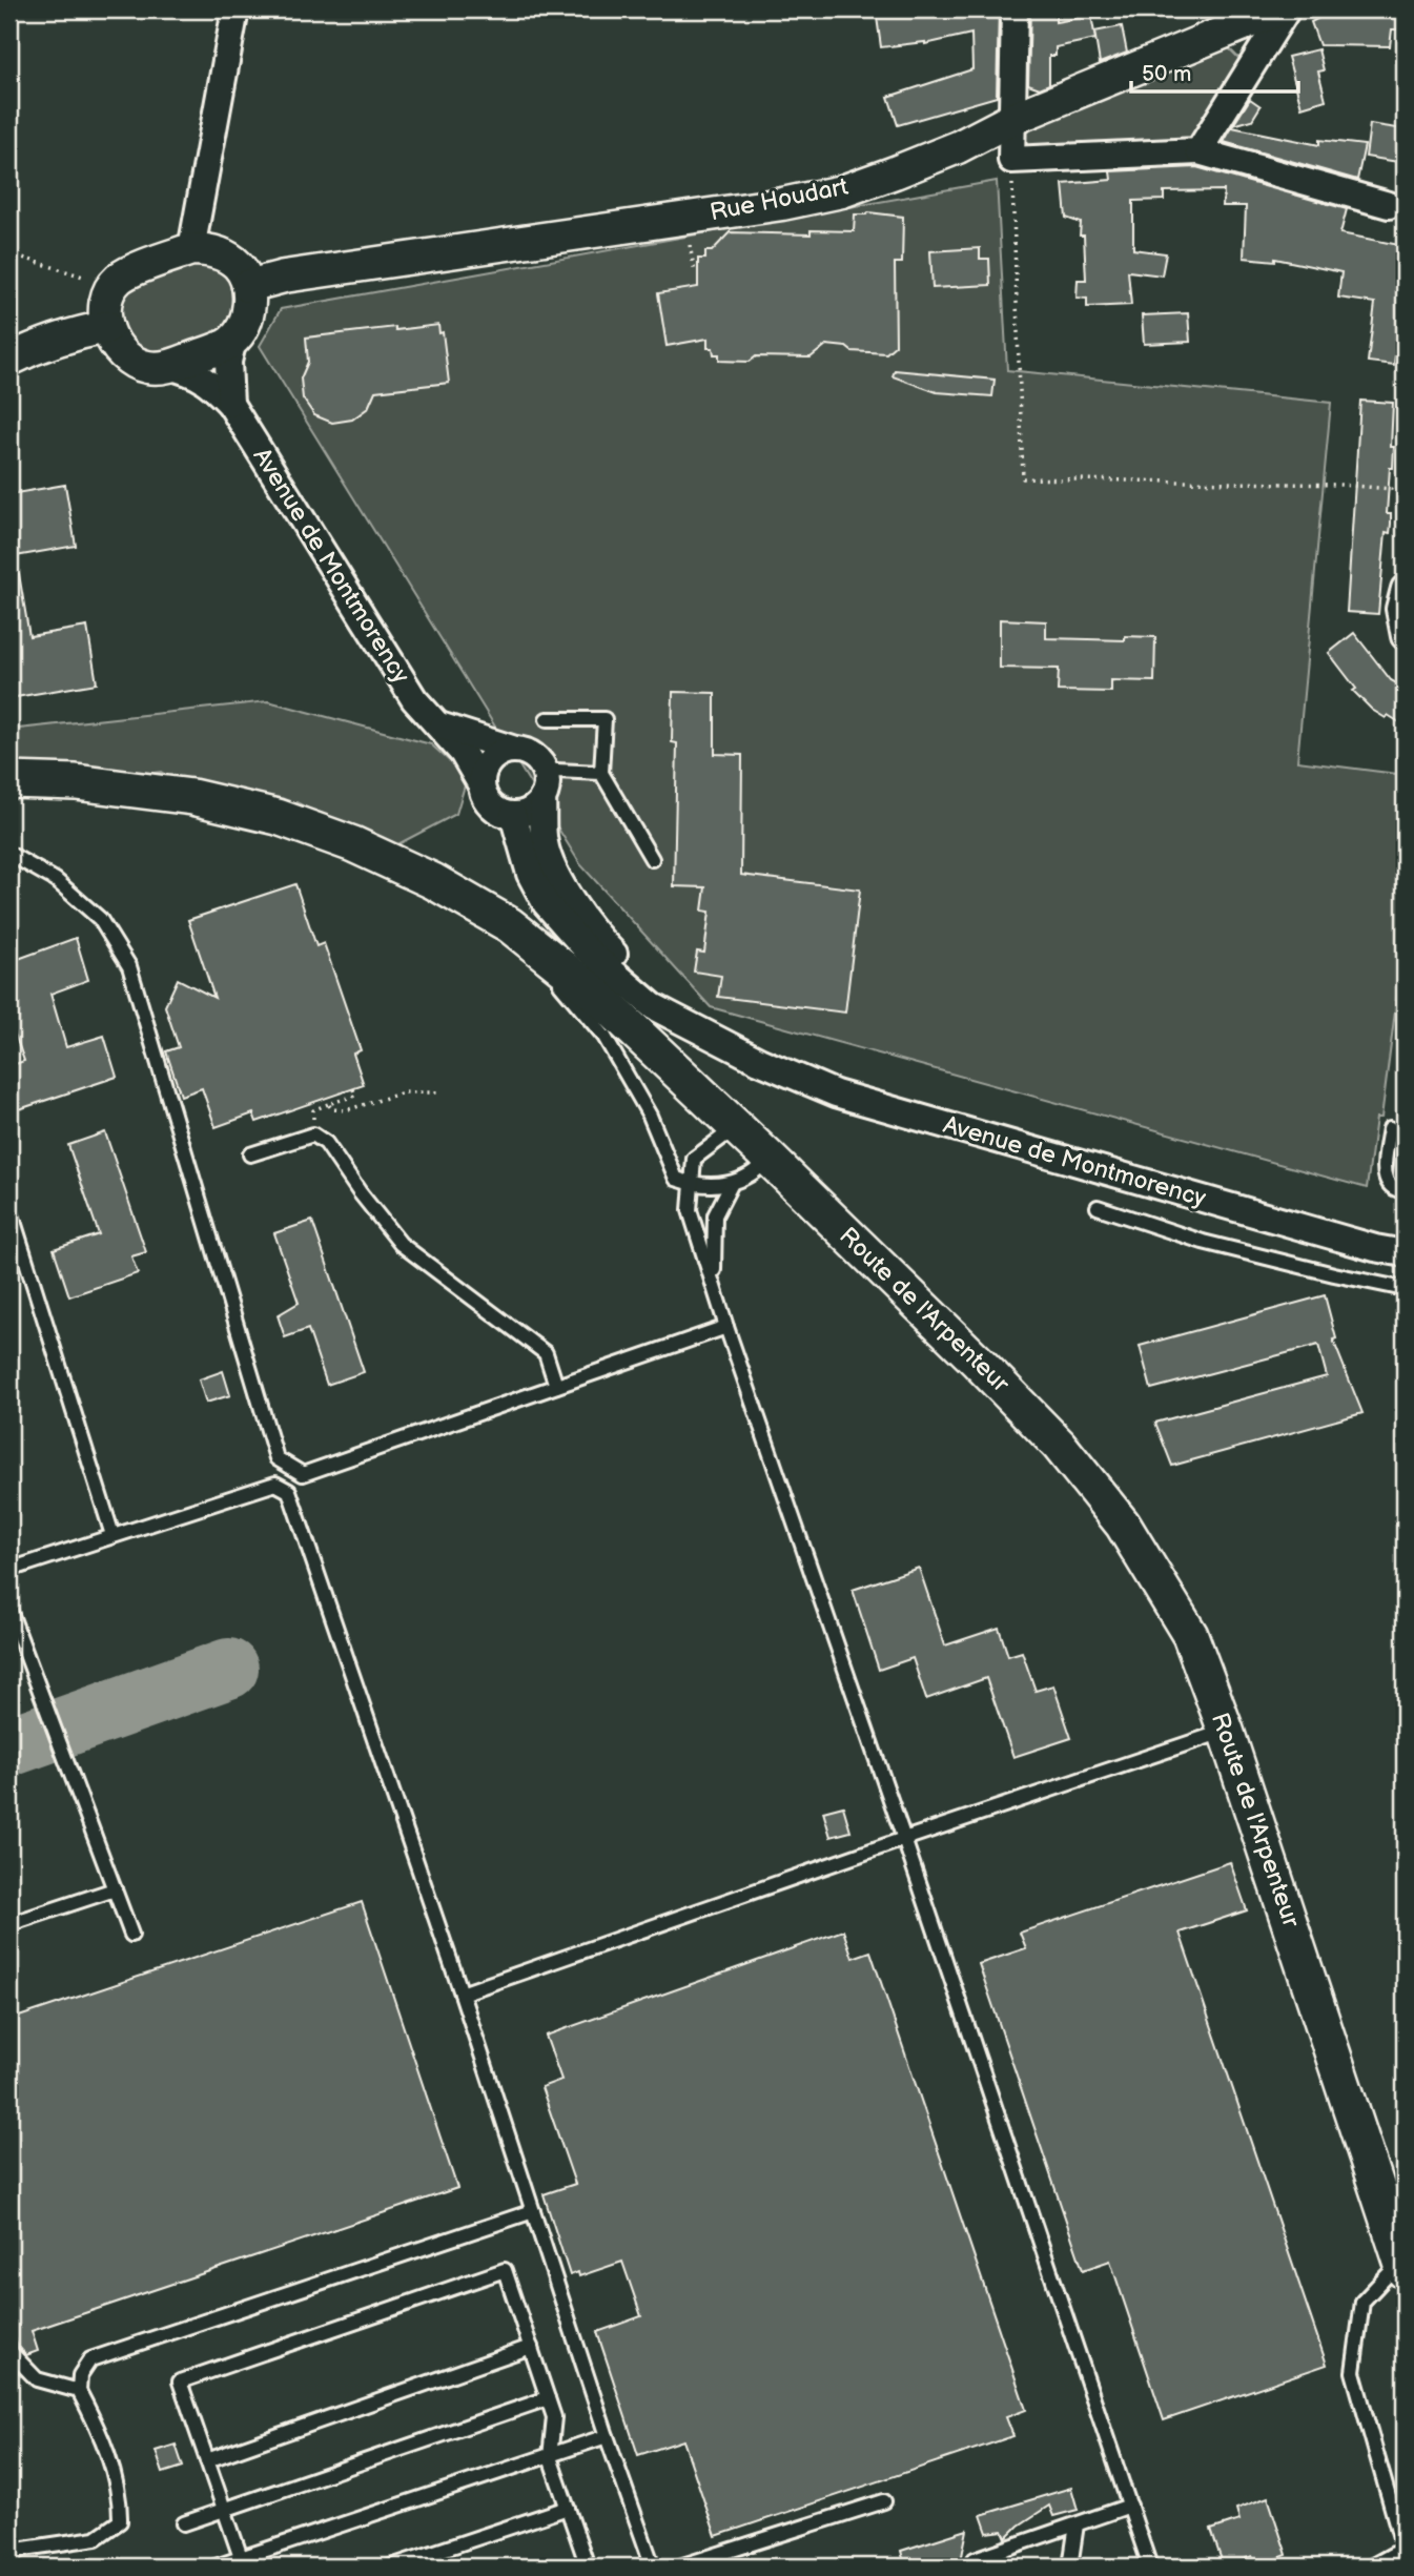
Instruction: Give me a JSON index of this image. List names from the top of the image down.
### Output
{
  "streets": {
    "main road": ["Route de l'Arpenteur"],
    "street": ["Rue Houdart", "Avenue de Montmorency"]
  },
  "crossings": [
    ["Rue Houdart", "Avenue de Montmorency"]
  ],
  "scale_bar": "50 m"
}
